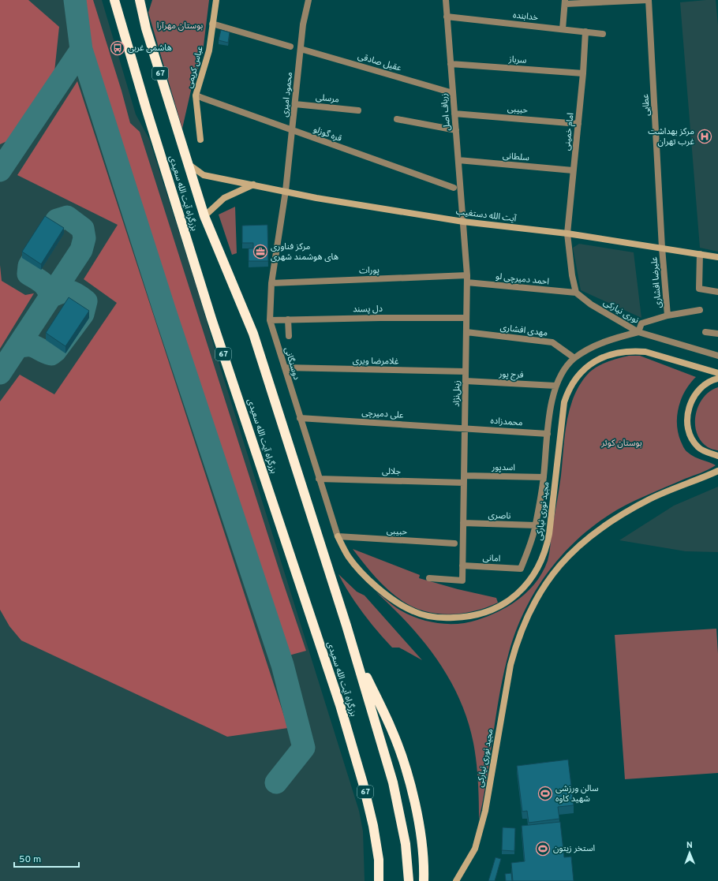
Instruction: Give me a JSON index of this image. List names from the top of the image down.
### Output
{
  "streets": {
    "highway": ["67", "بزرگراه آیت الله سعیدی"],
    "main road": ["عباس کریمی", "آیت الله دستغیب", "مجید نوری نیارکی"],
    "street": [
      "خدابنده",
      "سرباز",
      "عقیل صادقی",
      "محمود امیری",
      "مرسلی",
      "عطایی",
      "حبیبی",
      "زرباف اصل",
      "امام خمینی",
      "قره گوزلو",
      "سلطانی",
      "پورات",
      "احمد دمیرچی لو",
      "علیرضا افشاری",
      "دل پسند",
      "نوری نیارکی",
      "مهدی افشاری",
      "غلامرضا ویری",
      "دوسنگانی",
      "فرج پور",
      "زینل‌نژاد",
      "علی دمیرچی",
      "محمدزاده",
      "اسدپور",
      "جلالی",
      "ناصری",
      "امانی"
    ]
  },
  "crossings": [
    ["خدابنده", "زرباف اصل"],
    ["خدابنده", "امام خمینی"],
    ["سرباز", "زرباف اصل"],
    ["سرباز", "امام خمینی"],
    ["عقیل صادقی", "محمود امیری"],
    ["عقیل صادقی", "زرباف اصل"],
    ["عباس کریمی", "قره گوزلو"],
    ["محمود امیری", "مرسلی"],
    ["محمود امیری", "قره گوزلو"],
    ["محمود امیری", "آیت الله دستغیب"],
    ["محمود امیری", "دوسنگانی"],
    ["عطایی", "آیت الله دستغیب"],
    ["عطایی", "علیرضا افشاری"],
    ["حبیبی", "زرباف اصل"],
    ["حبیبی", "امام خمینی"],
    ["حبیبی", "دوسنگانی"],
    ["حبیبی", "مجید نوری نیارکی"],
    ["زرباف اصل", "سلطانی"],
    ["زرباف اصل", "آیت الله دستغیب"],
    ["زرباف اصل", "زینل‌نژاد"],
    ["امام خمینی", "سلطانی"],
    ["امام خمینی", "آیت الله دستغیب"],
    ["بزرگراه آیت الله سعیدی", "آیت الله دستغیب"],
    ["آیت الله دستغیب", "علیرضا افشاری"],
    ["آیت الله دستغیب", "دوسنگانی"],
    ["آیت الله دستغیب", "زینل‌نژاد"],
    ["پورات", "دوسنگانی"],
    ["پورات", "زینل‌نژاد"],
    ["احمد دمیرچی لو", "نوری نیارکی"],
    ["احمد دمیرچی لو", "زینل‌نژاد"],
    ["علیرضا افشاری", "نوری نیارکی"],
    ["دل پسند", "دوسنگانی"],
    ["دل پسند", "زینل‌نژاد"],
    ["مهدی افشاری", "زینل‌نژاد"],
    ["غلامرضا ویری", "دوسنگانی"],
    ["غلامرضا ویری", "زینل‌نژاد"],
    ["دوسنگانی", "علی دمیرچی"],
    ["دوسنگانی", "جلالی"],
    ["دوسنگانی", "مجید نوری نیارکی"],
    ["فرج پور", "زینل‌نژاد"],
    ["زینل‌نژاد", "علی دمیرچی"],
    ["زینل‌نژاد", "محمدزاده"],
    ["زینل‌نژاد", "اسدپور"],
    ["زینل‌نژاد", "جلالی"],
    ["زینل‌نژاد", "ناصری"],
    ["زینل‌نژاد", "امانی"],
    ["علی دمیرچی", "محمدزاده"],
    ["ناصری", "امانی"]
  ],
  "parks": ["بوستان مهرآرا", "بوستان کوثر"],
  "places": {
    "bus stop": ["هاشمی غربی"],
    "hospital": ["مرکز بهداشت غرب تهران"],
    "office": ["مرکز فناوری های هوشمند شهری"],
    "sports": ["سالن ورزشی شهید کاوه", "استخر زیتون"]
  },
  "scale_bar": "50 m",
  "north": "top"
}
